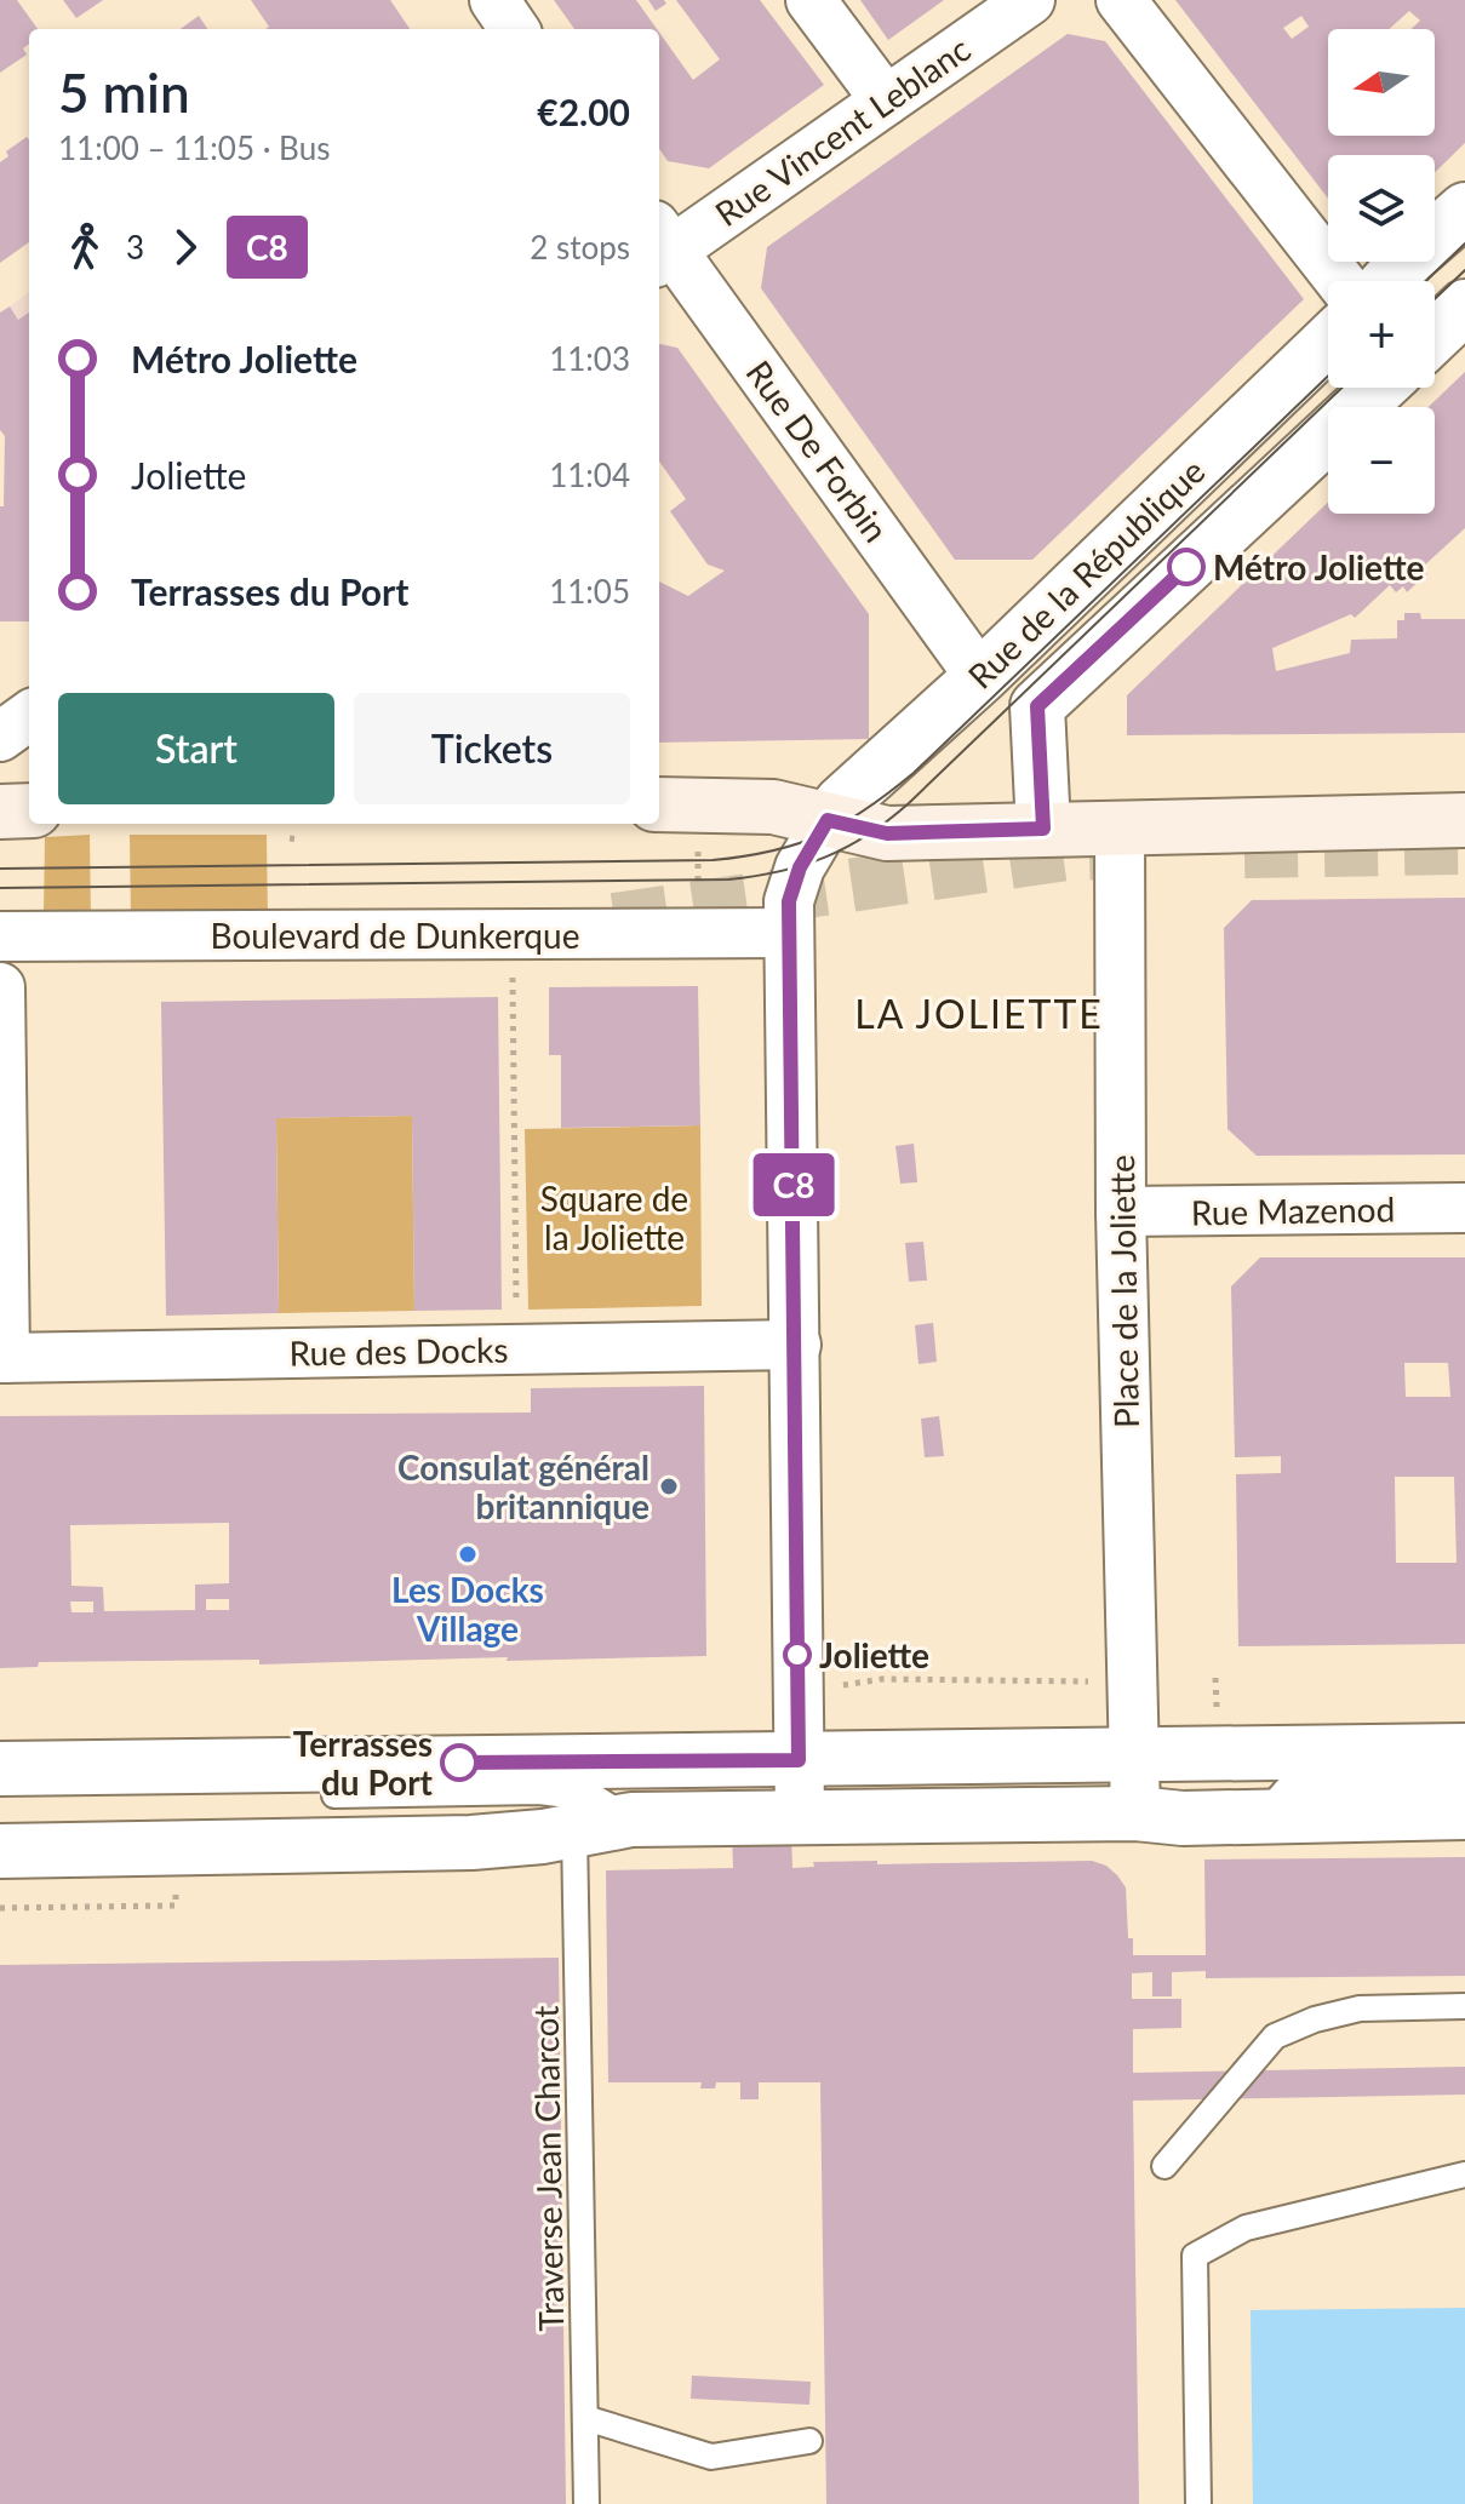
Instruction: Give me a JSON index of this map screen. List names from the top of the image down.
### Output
{
  "streets": {
    "street": [
      "Rue Vincent Leblanc",
      "Rue De Forbin",
      "Rue de la République",
      "Boulevard de Dunkerque",
      "Rue Mazenod",
      "Place de la Joliette",
      "Rue des Docks"
    ],
    "lane": ["Traverse Jean Charcot"]
  },
  "crossings": [
    ["Rue Vincent Leblanc", "Rue De Forbin"],
    ["Rue De Forbin", "Rue de la République"],
    ["Rue Mazenod", "Place de la Joliette"]
  ],
  "districts": ["LA JOLIETTE"],
  "parks": ["Square de la Joliette"],
  "places": [
    "Métro Joliette",
    "Consulat général britannique",
    "Les Docks Village",
    "Joliette",
    "Terrasses du Port"
  ],
  "lines": ["bus line C8"],
  "north": "left",
  "page": {
    "on_map": "C8",
    "map_buttons": ["+", "−"],
    "heading": ["5 min", "11:00 – 11:05 · Bus", "€2.00"],
    "legs": ["3", "C8", "2 stops"],
    "list": [
      {
        "name": "Métro Joliette",
        "value": "11:03"
      },
      {
        "name": "Joliette",
        "value": "11:04"
      },
      {
        "name": "Terrasses du Port",
        "value": "11:05"
      }
    ],
    "buttons": ["Start", "Tickets"]
  }
}
